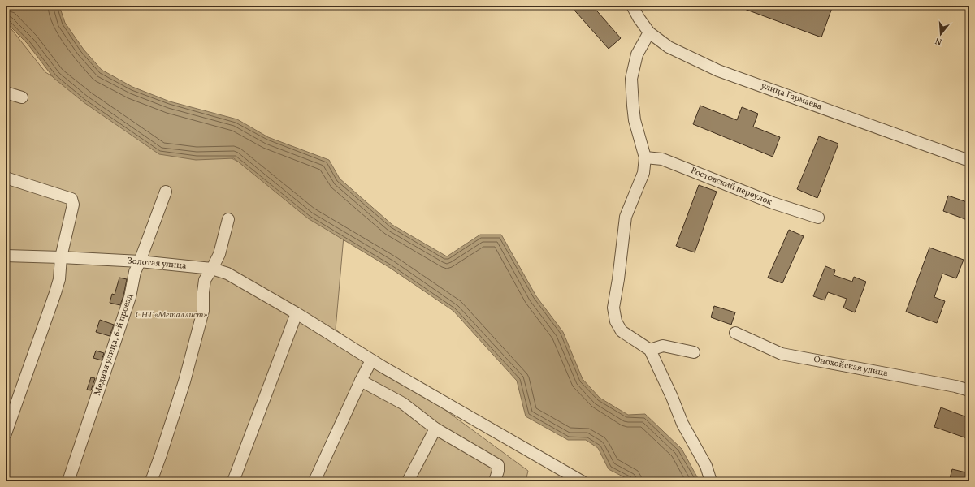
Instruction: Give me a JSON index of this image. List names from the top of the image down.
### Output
{
  "streets": {
    "street": [
      "улица Гармаева",
      "Ростовский переулок",
      "Золотая улица",
      "Медная улица, 6-й проезд",
      "Онохойская улица"
    ]
  },
  "crossings": [
    ["Золотая улица", "Медная улица, 6-й проезд"]
  ],
  "parks": ["СНТ «Металлист»"],
  "north": "bottom"
}
